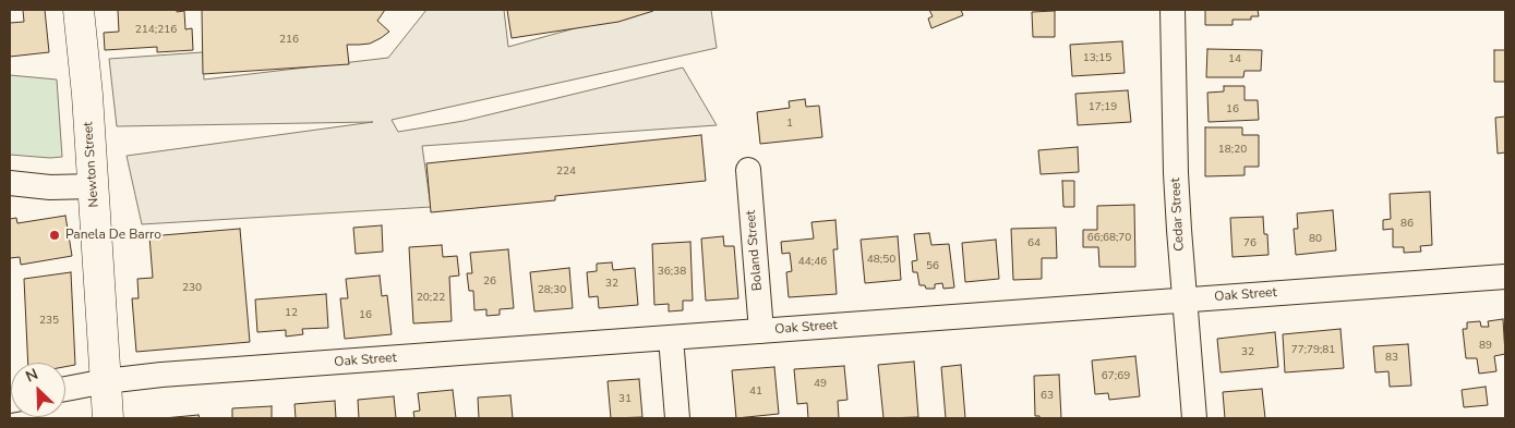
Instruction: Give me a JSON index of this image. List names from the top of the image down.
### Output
{
  "streets": {
    "main road": ["Newton Street"],
    "street": ["Cedar Street", "Boland Street", "Oak Street"]
  },
  "crossings": [
    ["Newton Street", "Oak Street"],
    ["Cedar Street", "Oak Street"],
    ["Boland Street", "Oak Street"]
  ],
  "places": ["Panela De Barro"],
  "house_numbers": [
    "214;216",
    "216",
    "13;15",
    "14",
    "17;19",
    "16",
    "1",
    "18;20",
    "224",
    "86",
    "66;68;70",
    "80",
    "64",
    "76",
    "48;50",
    "44;46",
    "56",
    "36;38",
    "26",
    "32",
    "230",
    "28;30",
    "20;22",
    "12",
    "16",
    "235",
    "89",
    "77;79;81",
    "32",
    "83",
    "67;69",
    "49",
    "41",
    "63",
    "31"
  ],
  "north": "top left"
}
